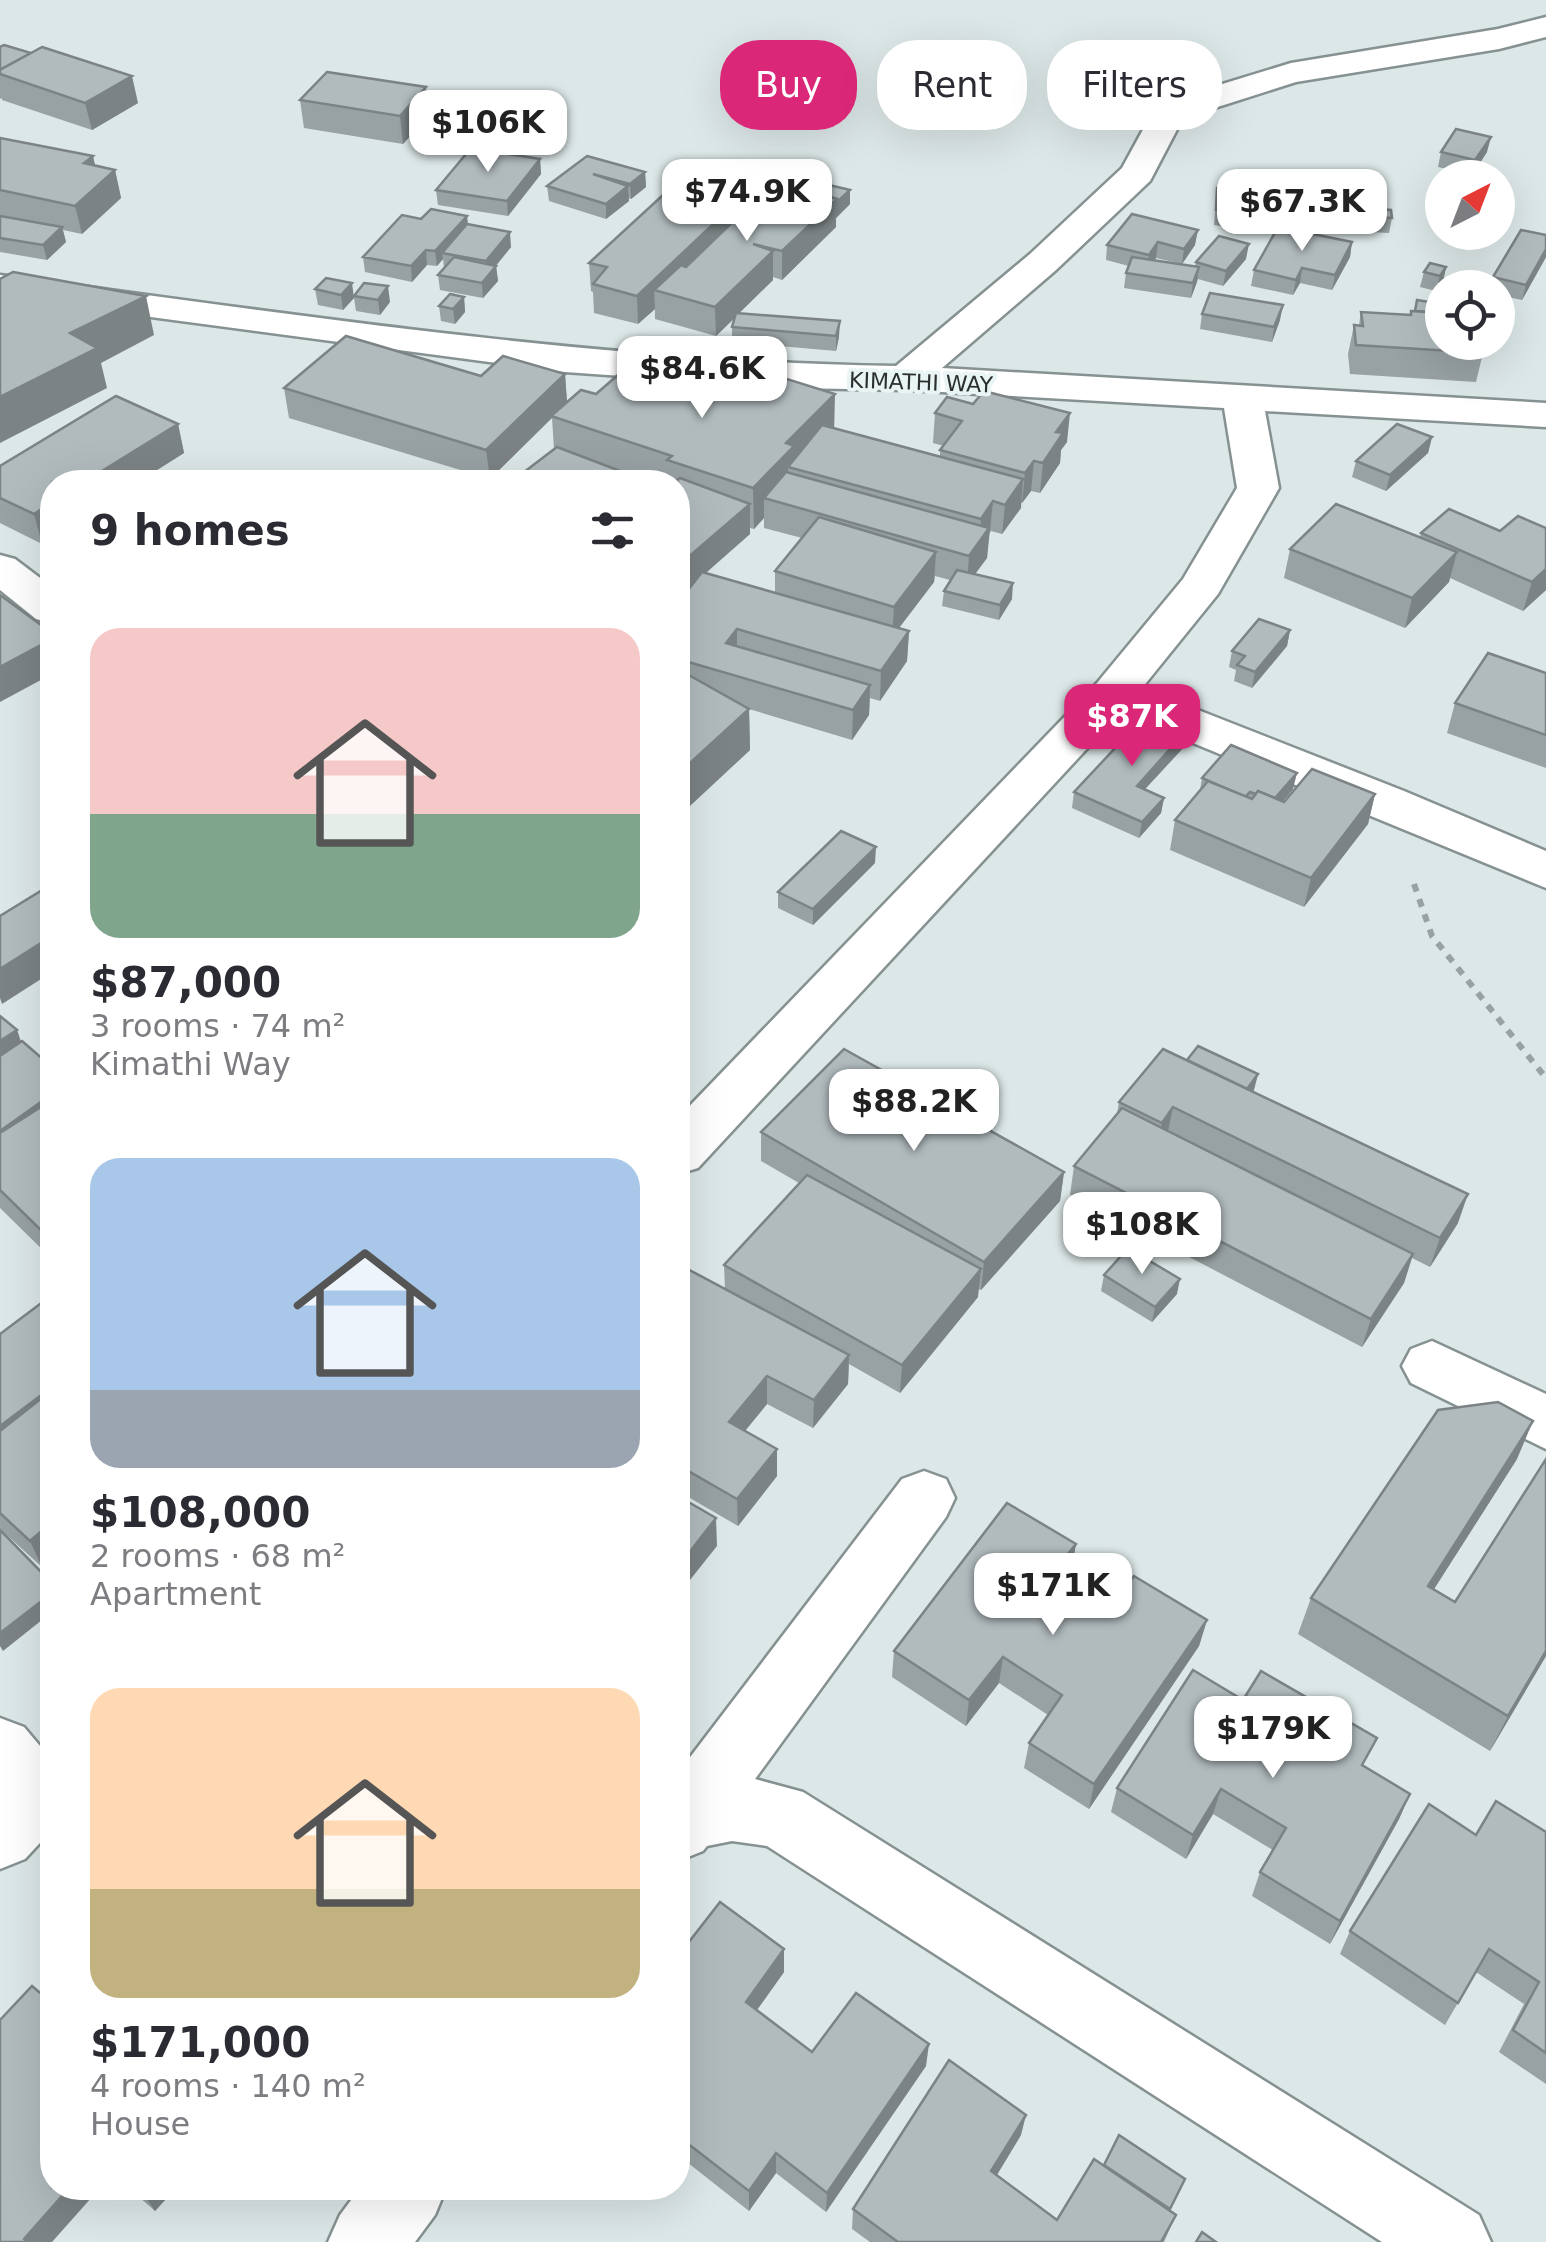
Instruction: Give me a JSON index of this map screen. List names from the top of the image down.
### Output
{
  "streets": {
    "street": ["KIMATHI WAY"]
  },
  "north": "top right",
  "page": {
    "chip": ["Buy", "Rent", "Filters"],
    "price": [
      "$106K",
      "$74.9K",
      "$67.3K",
      "$84.6K",
      "$87K",
      "$88.2K",
      "$108K",
      "$171K",
      "$179K"
    ],
    "heading": "9 homes",
    "list": [
      {
        "name": "$87,000",
        "note": "3 rooms · 74 m² · Kimathi Way"
      },
      {
        "name": "$108,000",
        "note": "2 rooms · 68 m² · Apartment"
      },
      {
        "name": "$171,000",
        "note": "4 rooms · 140 m² · House"
      }
    ]
  }
}
